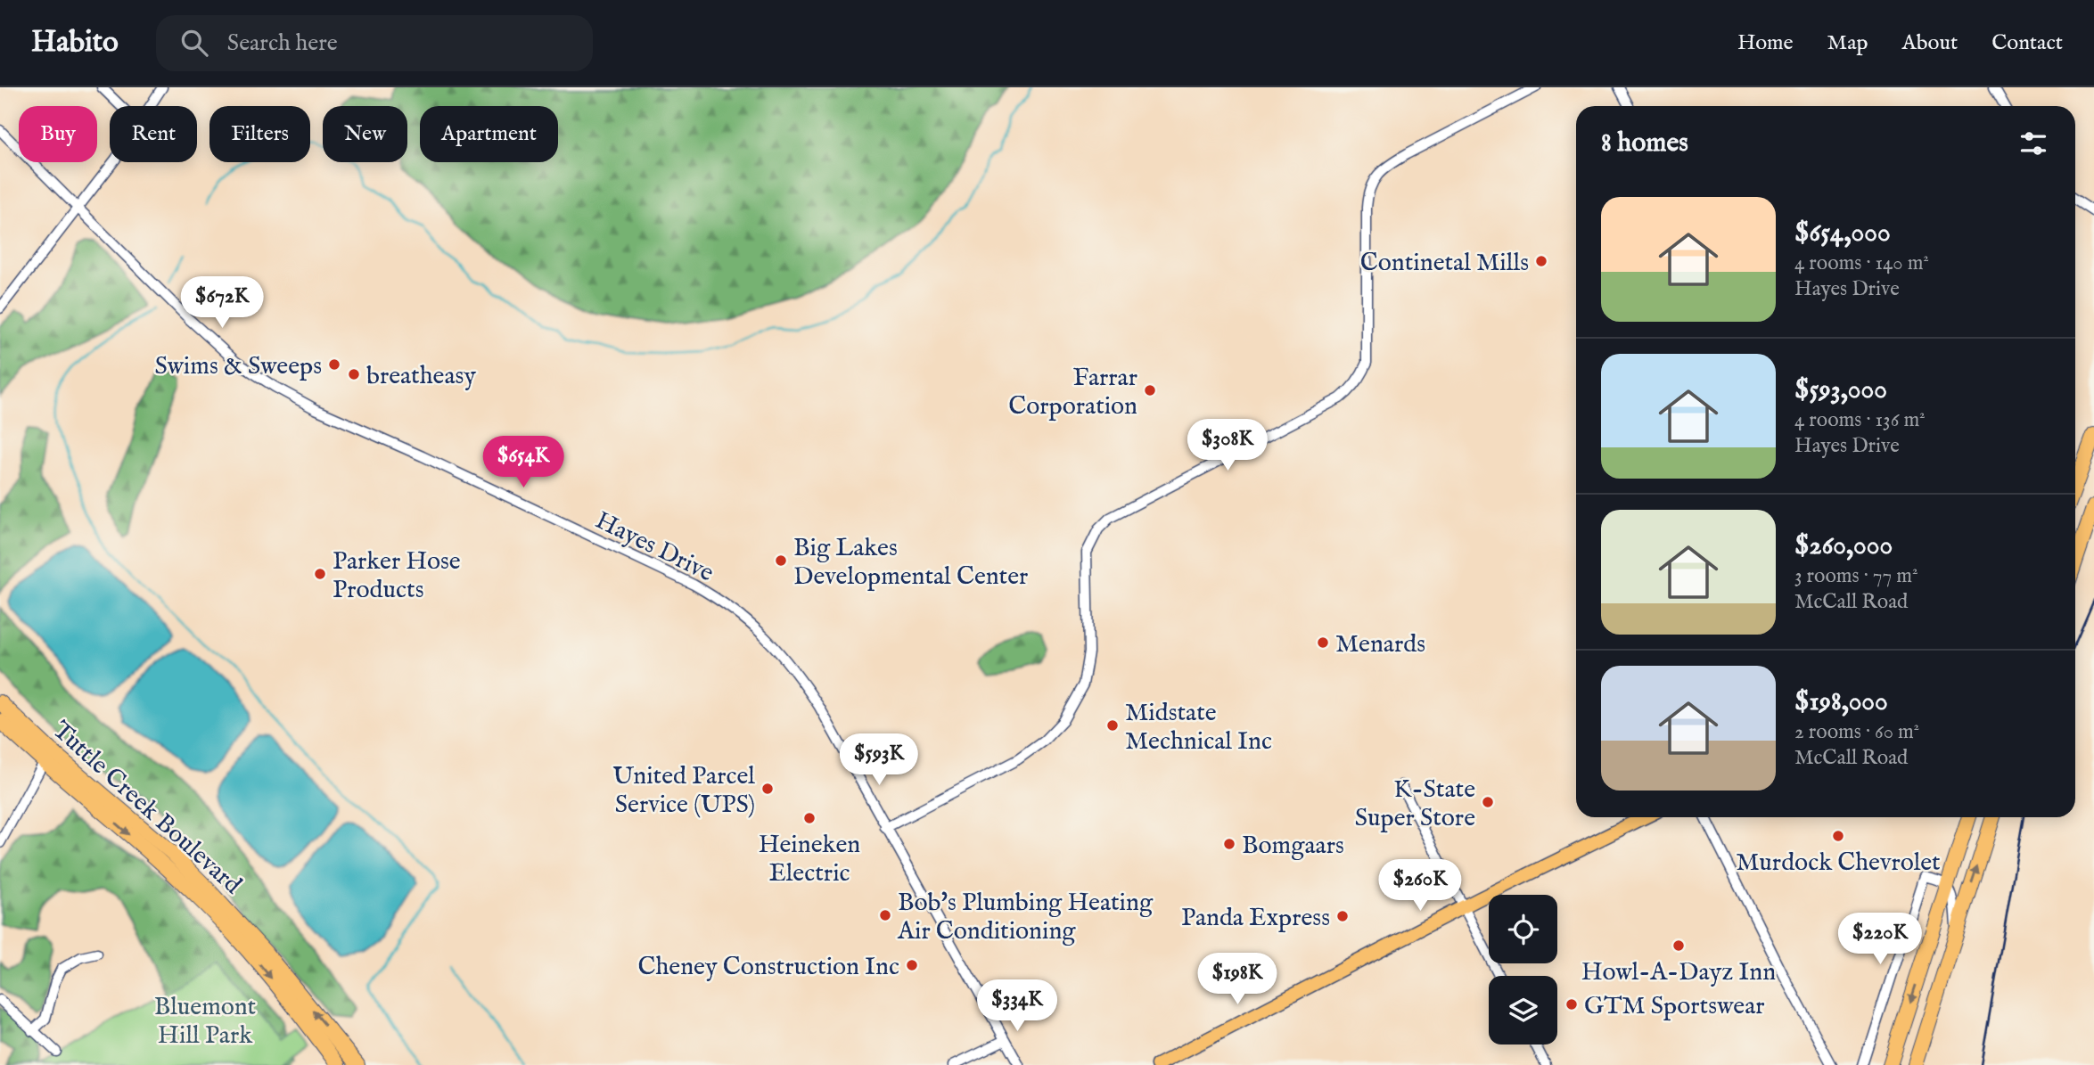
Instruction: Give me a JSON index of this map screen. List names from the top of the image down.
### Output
{
  "streets": {
    "highway": ["Tuttle Creek Boulevard"],
    "street": ["Hayes Drive"]
  },
  "parks": ["Bluemont Hill Park"],
  "places": [
    "Continetal Mills",
    "Swims & Sweeps",
    "breatheasy",
    "Farrar Corporation",
    "Big Lakes Developmental Center",
    "Parker Hose Products",
    "Menards",
    "Midstate Mechnical Inc",
    "United Parcel Service (UPS)",
    "K-State Super Store",
    "Heineken Electric",
    "Murdock Chevrolet",
    "Bomgaars",
    "Bob's Plumbing Heating Air Conditioning",
    "Panda Express",
    "Howl-A-Dayz Inn",
    "Cheney Construction Inc",
    "GTM Sportswear"
  ],
  "page": {
    "header": "Habito",
    "search": "Search here",
    "nav": [
      "Home",
      "Map",
      "About",
      "Contact"
    ],
    "chip": [
      "Buy",
      "Rent",
      "Filters",
      "New",
      "Apartment"
    ],
    "heading": "8 homes",
    "list": [
      {
        "name": "$654,000",
        "note": "4 rooms · 140 m² · Hayes Drive"
      },
      {
        "name": "$593,000",
        "note": "4 rooms · 136 m² · Hayes Drive"
      },
      {
        "name": "$260,000",
        "note": "3 rooms · 77 m² · McCall Road"
      },
      {
        "name": "$198,000",
        "note": "2 rooms · 60 m² · McCall Road"
      }
    ],
    "price": [
      "$672K",
      "$308K",
      "$654K",
      "$593K",
      "$260K",
      "$220K",
      "$198K",
      "$334K"
    ]
  }
}
